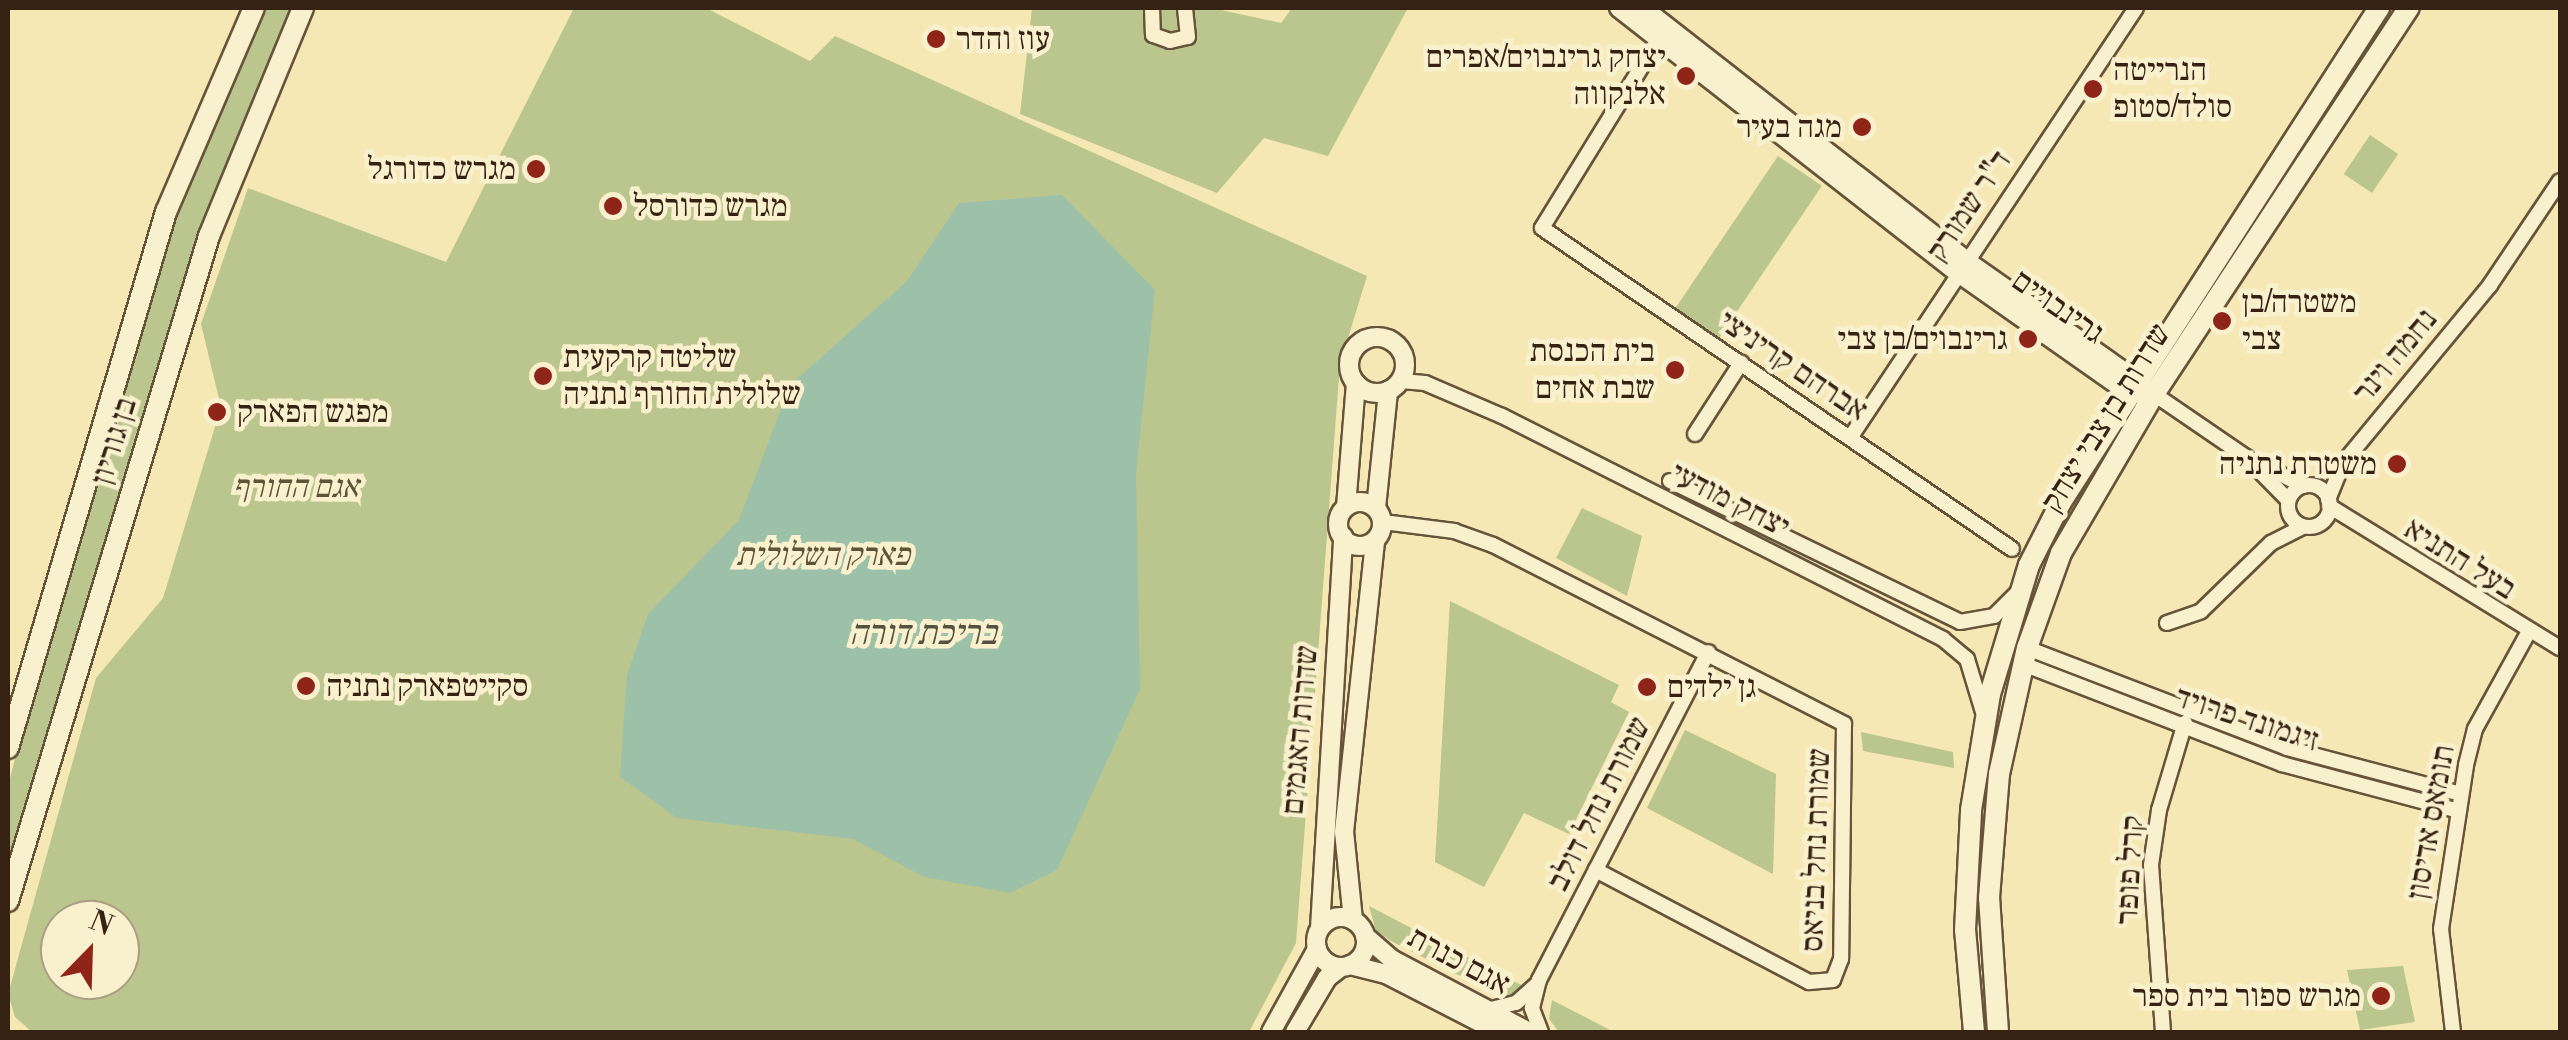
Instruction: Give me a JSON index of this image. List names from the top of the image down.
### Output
{
  "streets": {
    "main road": ["שדרות בן צבי יצחק", "בן גוריון"],
    "street": [
      "ד\"ר שמורק",
      "גרינבויים",
      "נחמה וינר",
      "אברהם קריניצי",
      "יצחק מודעי",
      "בעל התניא",
      "זיגמונד פרויד",
      "שדרות האגמים",
      "שמורת נחל דולב",
      "תומאס אדיסון",
      "שמורת נחל בניאס",
      "קרל פופר",
      "אגם כנרת"
    ]
  },
  "crossings": [
    ["ד\"ר שמורק", "גרינבויים"],
    ["ד\"ר שמורק", "אברהם קריניצי"],
    ["גרינבויים", "אברהם קריניצי"],
    ["גרינבויים", "שדרות בן צבי יצחק"],
    ["נחמה וינר", "בעל התניא"],
    ["שדרות בן צבי יצחק", "יצחק מודעי"],
    ["שדרות בן צבי יצחק", "זיגמונד פרויד"],
    ["בעל התניא", "תומאס אדיסון"],
    ["זיגמונד פרויד", "תומאס אדיסון"],
    ["זיגמונד פרויד", "קרל פופר"],
    ["שדרות האגמים", "שמורת נחל בניאס"],
    ["שדרות האגמים", "אגם כנרת"],
    ["שמורת נחל דולב", "שמורת נחל בניאס"],
    ["שמורת נחל דולב", "אגם כנרת"]
  ],
  "water": ["בריכת דורה"],
  "parks": ["אגם החורף", "פארק השלולית"],
  "places": [
    "עוז והדר",
    "יצחק גרינבוים/אפרים אלנקווה",
    "הנרייטה סולד/סטופ",
    "מגה בעיר",
    "מגרש כדורגל",
    "מגרש כדורסל",
    "משטרה/בן צבי",
    "גרינבוים/בן צבי",
    "בית הכנסת שבת אחים",
    "שליטה קרקעית שלולית החורף נתניה",
    "מפגש הפארק",
    "משטרת נתניה",
    "סקייטפארק נתניה",
    "גן ילדים",
    "מגרש ספור בית ספר"
  ],
  "north": "top right"
}
